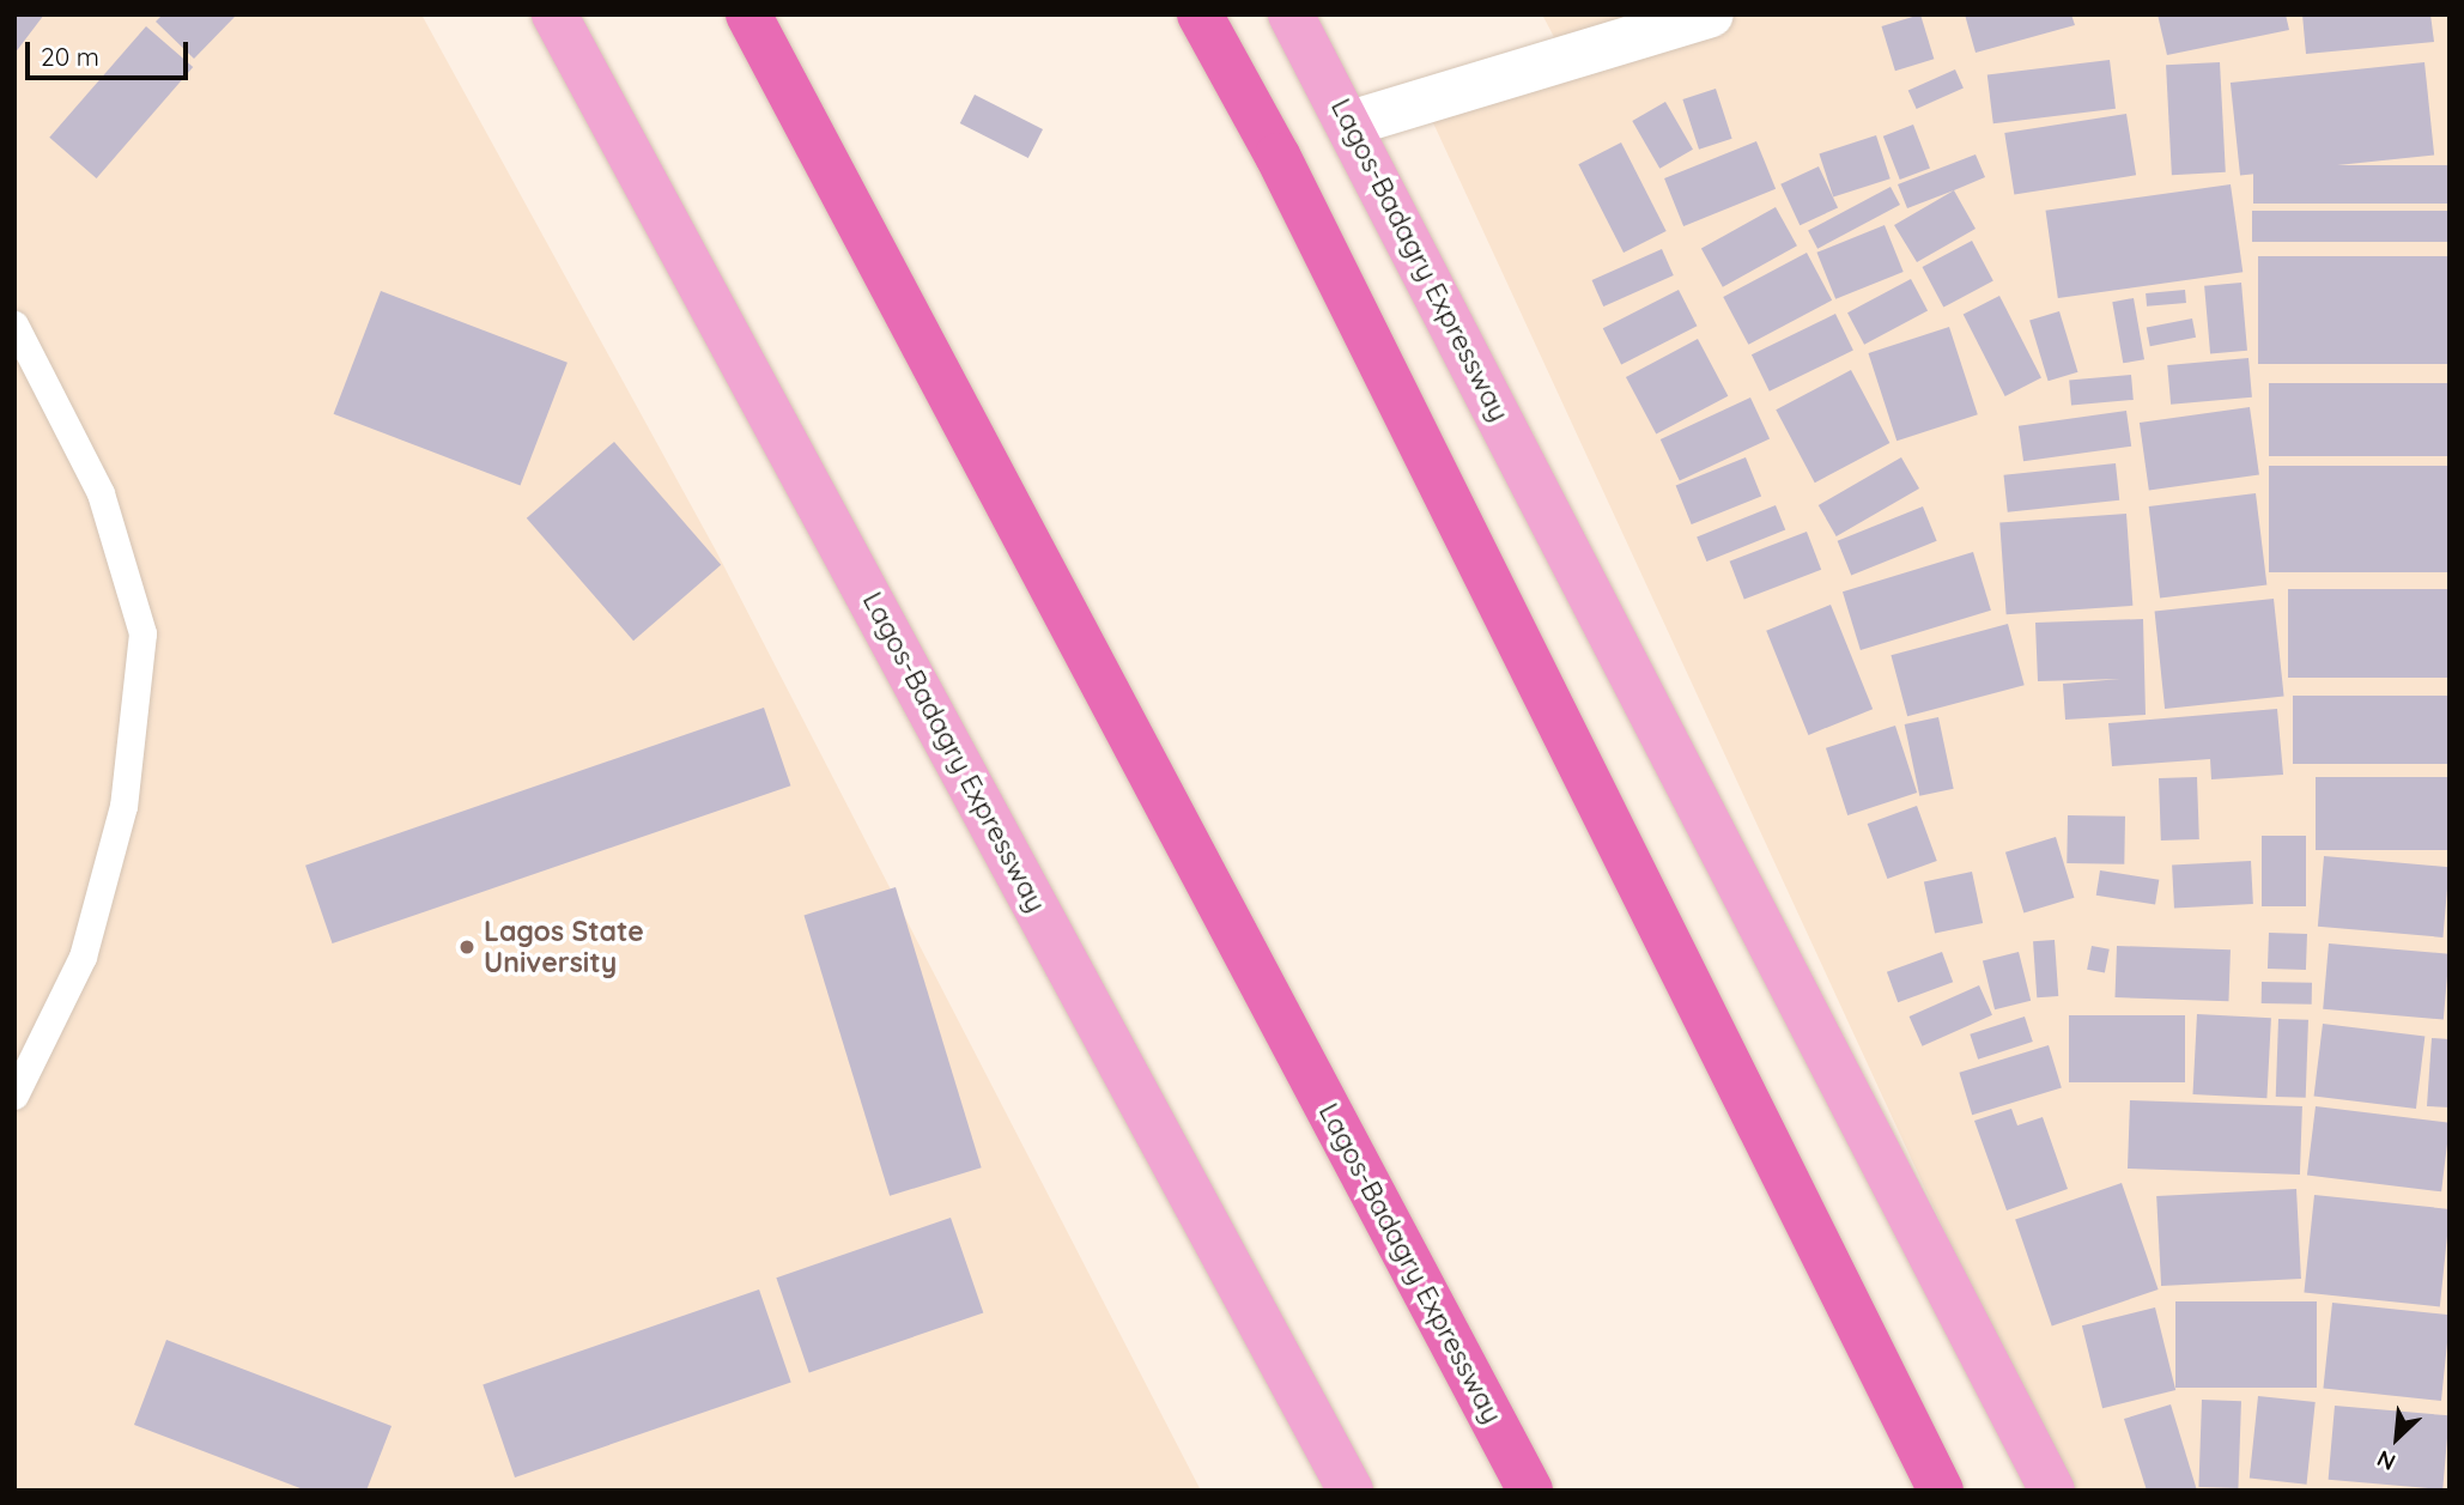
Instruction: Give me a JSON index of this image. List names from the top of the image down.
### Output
{
  "streets": {
    "highway": ["Lagos-Badagry Expressway"]
  },
  "places": ["Lagos State University"],
  "scale_bar": "20 m",
  "north": "bottom left"
}
